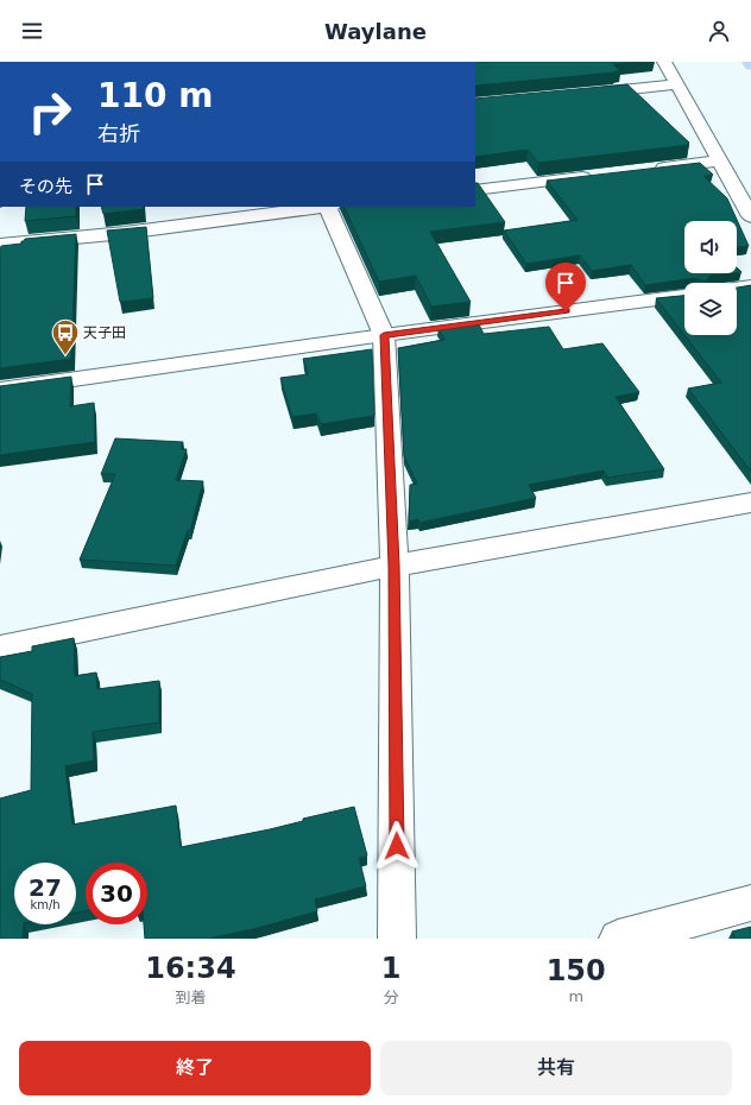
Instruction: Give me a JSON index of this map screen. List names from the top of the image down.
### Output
{
  "places": {
    "bus stop": ["天子田"]
  },
  "page": {
    "header": "Waylane",
    "turn": ["110 m", "右折"],
    "then": "その先",
    "speed": "27 km/h",
    "limit": "30",
    "eta": [
      "16:34",
      "到着",
      "1",
      "分",
      "150",
      "m"
    ],
    "buttons": ["終了", "共有"]
  }
}
